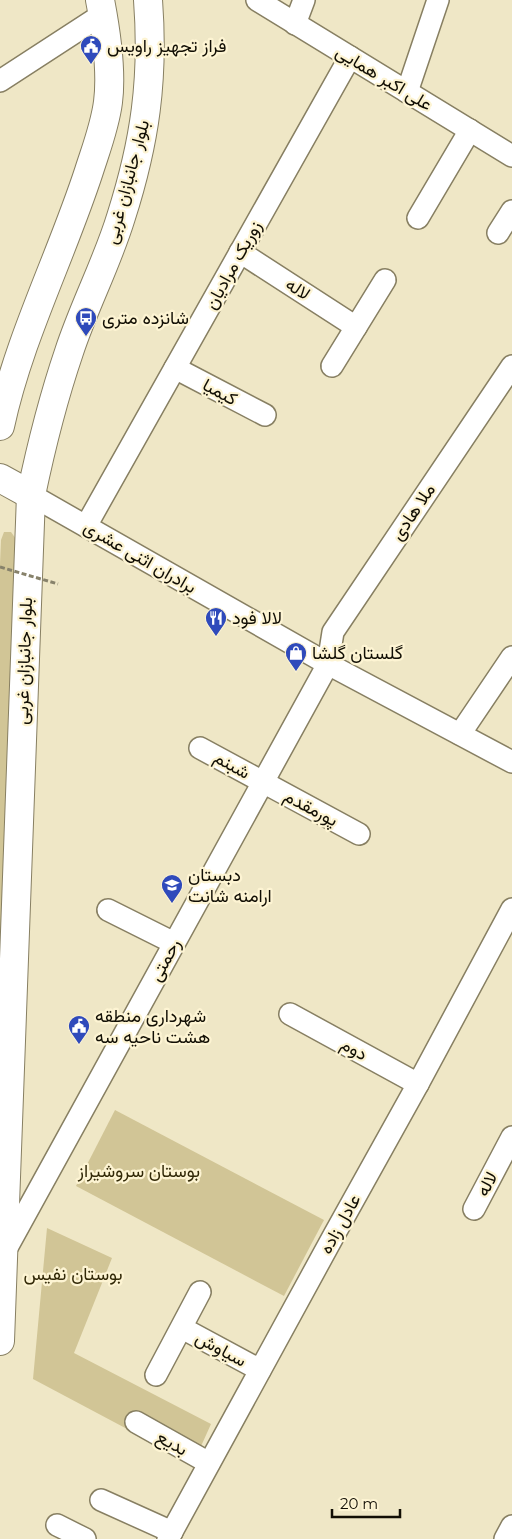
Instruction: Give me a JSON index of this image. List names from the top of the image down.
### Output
{
  "streets": {
    "main road": ["بلوار جانبازان غربی"],
    "street": [
      "علی اکبر همایی",
      "زوریک مرادیان",
      "لاله",
      "کیمیا",
      "ملا هادی",
      "برادران اثنی عشری",
      "شبنم",
      "پورمقدم",
      "رحمتی",
      "دوم",
      "عادل زاده",
      "سیاوش",
      "بدیع"
    ]
  },
  "crossings": [
    ["علی اکبر همایی", "زوریک مرادیان"],
    ["بلوار جانبازان غربی", "برادران اثنی عشری"],
    ["بلوار جانبازان غربی", "رحمتی"],
    ["زوریک مرادیان", "لاله"],
    ["زوریک مرادیان", "کیمیا"],
    ["زوریک مرادیان", "برادران اثنی عشری"],
    ["ملا هادی", "برادران اثنی عشری"],
    ["ملا هادی", "رحمتی"],
    ["برادران اثنی عشری", "رحمتی"],
    ["شبنم", "پورمقدم"],
    ["شبنم", "رحمتی"],
    ["پورمقدم", "رحمتی"],
    ["دوم", "عادل زاده"],
    ["عادل زاده", "سیاوش"],
    ["عادل زاده", "بدیع"]
  ],
  "parks": ["بوستان سروشیراز", "بوستان نفیس"],
  "places": {
    "public building": ["فراز تجهیز راویس", "شهرداری منطقه هشت ناحیه سه"],
    "bus stop": ["شانزده متری"],
    "restaurant": ["لالا فود"],
    "shop": ["گلستان گلشا"],
    "school or university": ["دبستان ارامنه شانت"]
  },
  "scale_bar": "20 m"
}
